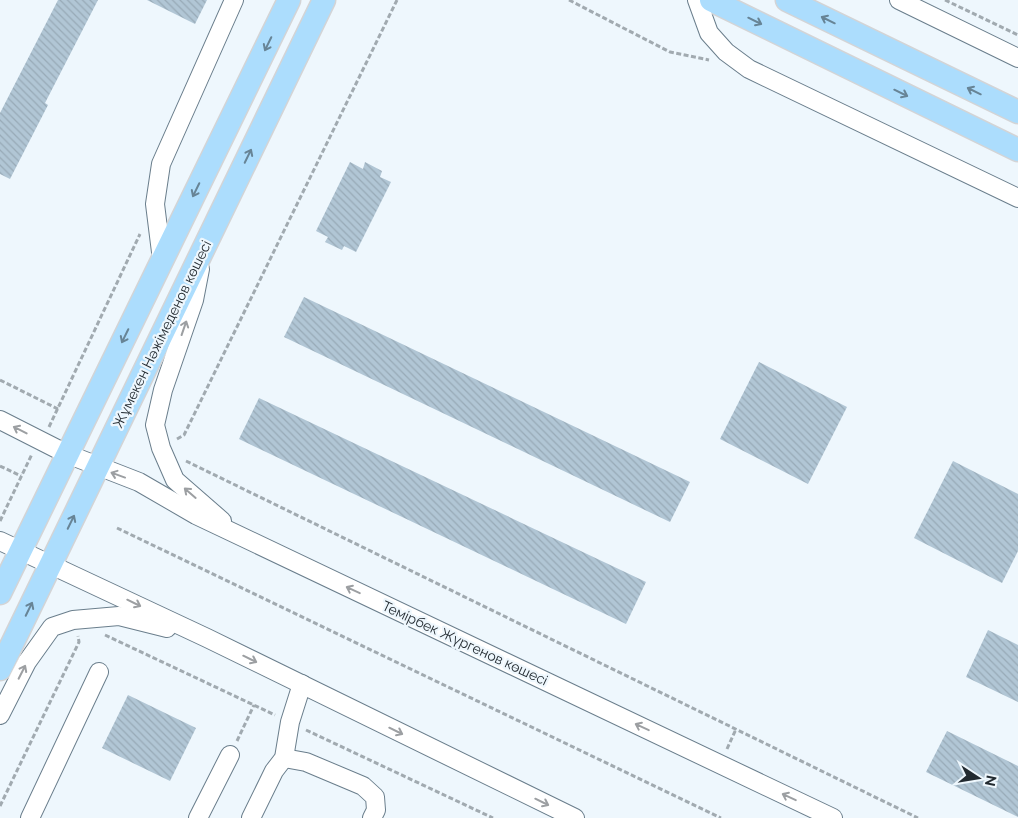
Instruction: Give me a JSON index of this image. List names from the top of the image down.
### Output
{
  "streets": {
    "main road": ["Жұмекен Нәжімеденов көшесі"],
    "street": ["Темірбек Жүргенов көшесі"]
  },
  "crossings": [
    ["Жұмекен Нәжімеденов көшесі", "Темірбек Жүргенов көшесі"]
  ],
  "north": "right"
}
